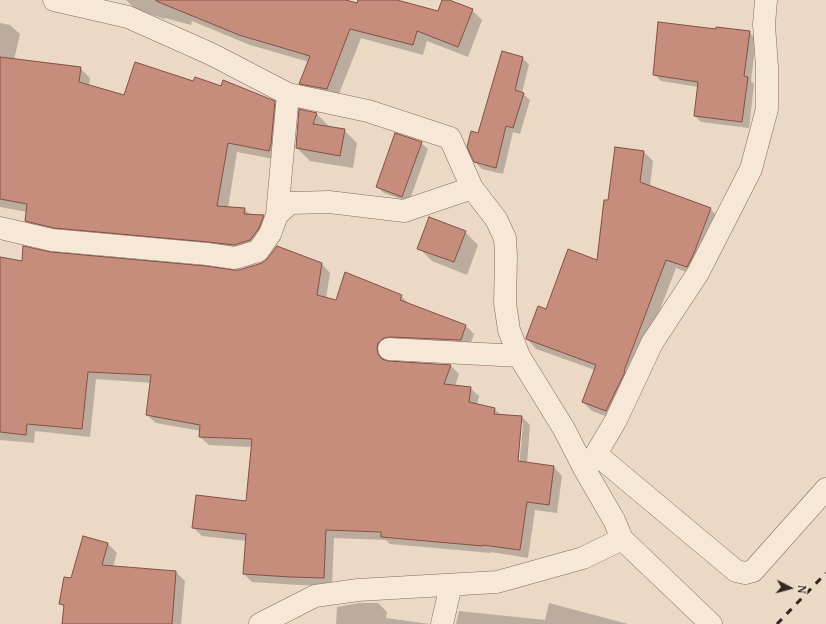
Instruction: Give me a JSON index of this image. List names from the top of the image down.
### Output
{
  "north": "right"
}
